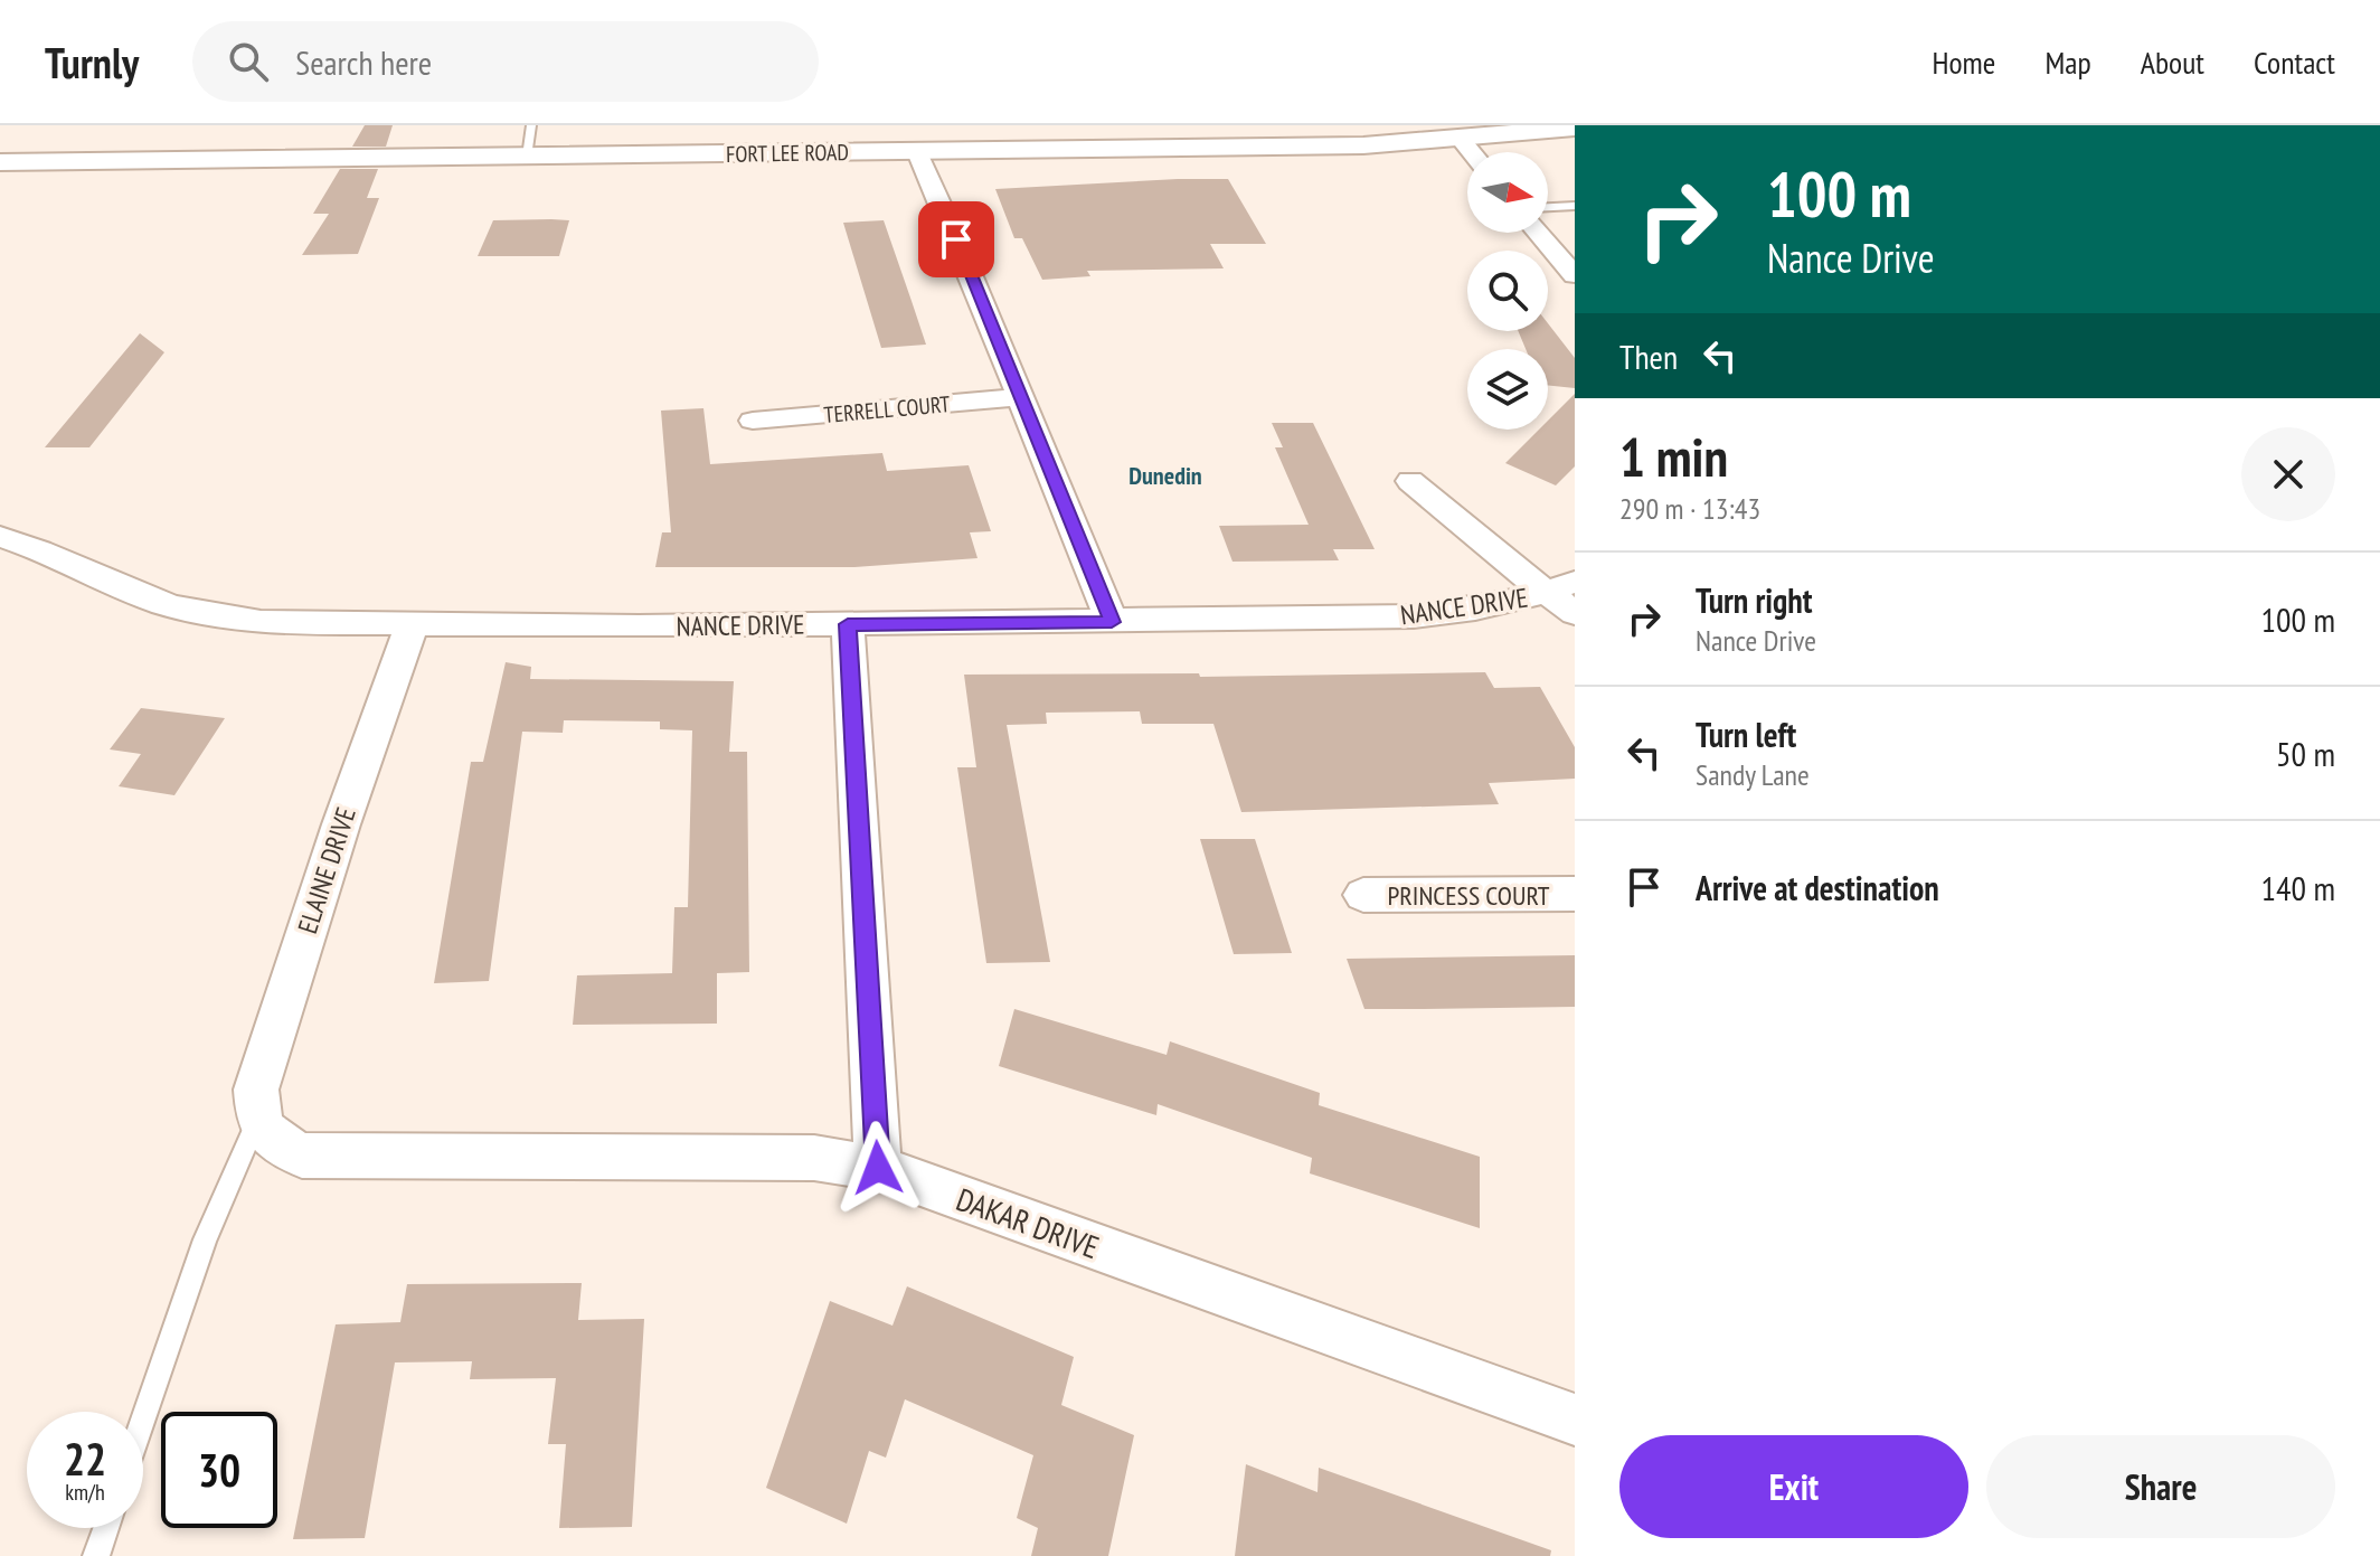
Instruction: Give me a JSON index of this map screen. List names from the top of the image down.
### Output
{
  "streets": {
    "street": [
      "FORT LEE ROAD",
      "TERRELL COURT",
      "NANCE DRIVE",
      "ELAINE DRIVE",
      "PRINCESS COURT",
      "DAKAR DRIVE"
    ]
  },
  "crossings": [
    ["NANCE DRIVE", "ELAINE DRIVE"],
    ["ELAINE DRIVE", "DAKAR DRIVE"]
  ],
  "districts": ["Dunedin"],
  "north": "right",
  "page": {
    "header": "Turnly",
    "search": "Search here",
    "nav": [
      "Home",
      "Map",
      "About",
      "Contact"
    ],
    "turn": ["100 m", "Nance Drive"],
    "then": "Then",
    "heading": ["1 min", "290 m · 13:43"],
    "list": [
      {
        "name": "Turn right",
        "note": "Nance Drive",
        "value": "100 m"
      },
      {
        "name": "Turn left",
        "note": "Sandy Lane",
        "value": "50 m"
      },
      {
        "name": "Arrive at destination",
        "value": "140 m"
      }
    ],
    "speed": "22 km/h",
    "limit": "30",
    "buttons": ["Exit", "Share"]
  }
}
